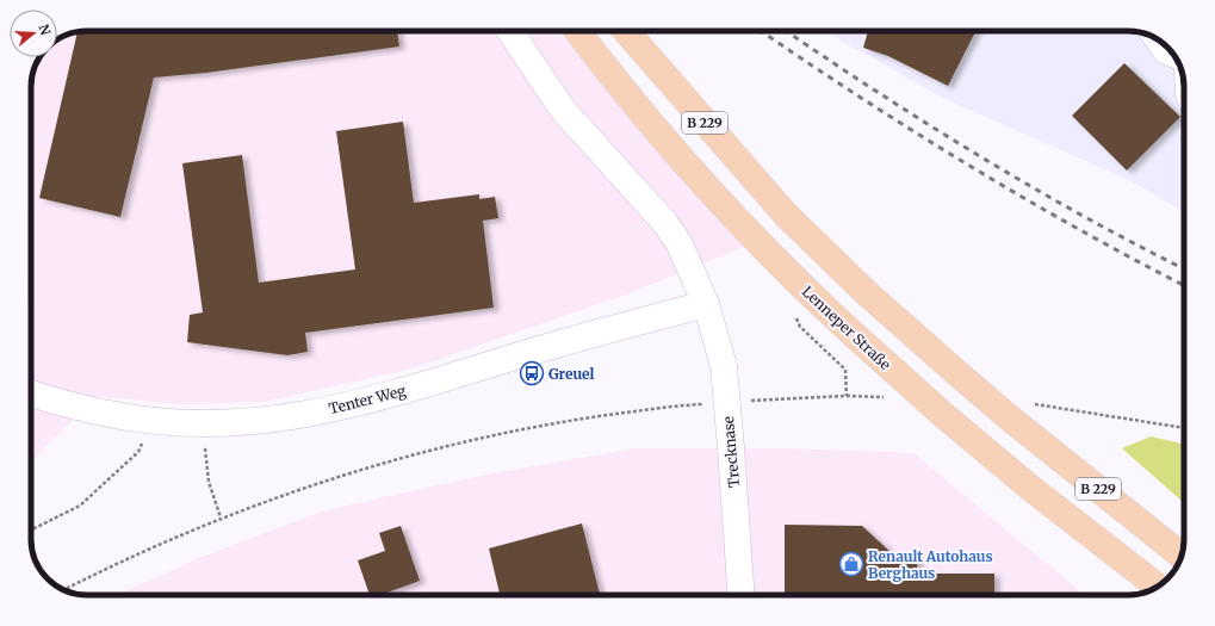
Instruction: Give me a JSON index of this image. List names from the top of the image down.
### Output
{
  "streets": {
    "main road": ["B 229", "Lenneper Straße"],
    "street": ["Tenter Weg", "Trecknase"]
  },
  "crossings": [
    ["Tenter Weg", "Trecknase"]
  ],
  "places": {
    "bus stop": ["Greuel"],
    "shop": ["Renault Autohaus Berghaus"]
  },
  "north": "right"
}
